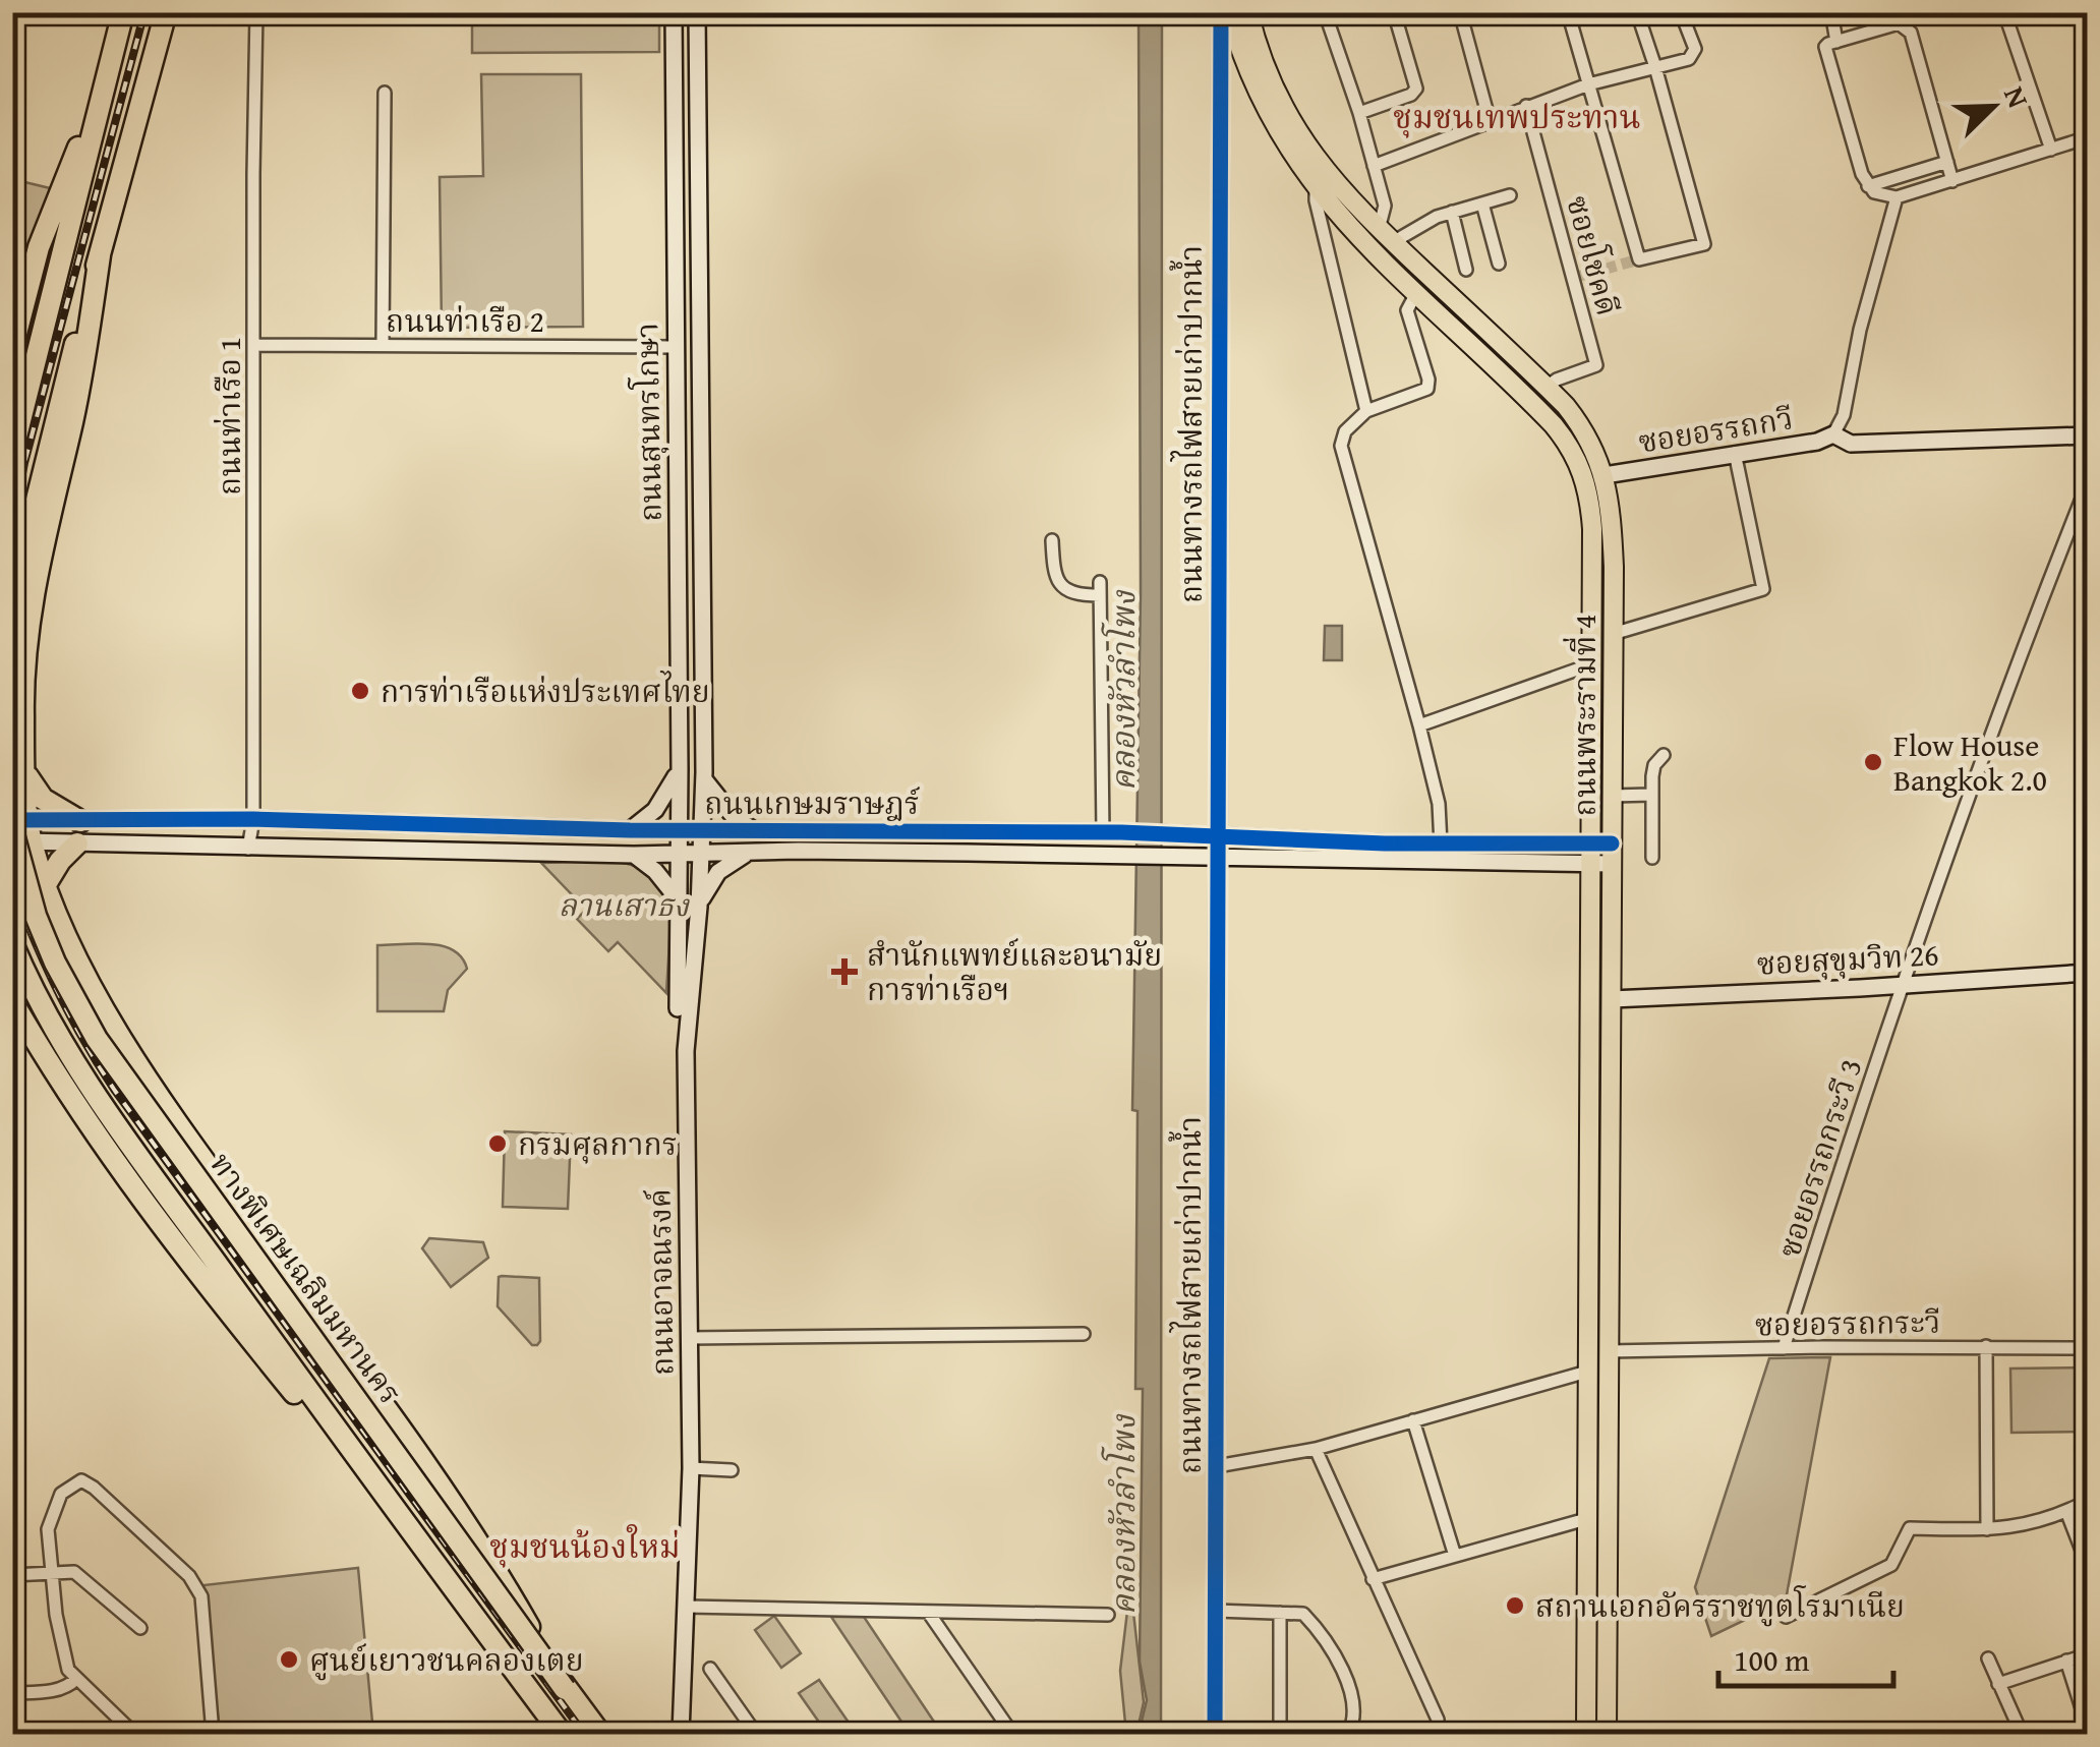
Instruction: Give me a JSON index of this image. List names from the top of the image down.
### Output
{
  "streets": {
    "highway": ["ทางพิเศษเฉลิมมหานคร"],
    "main road": ["ถนนพระรามที่ 4"],
    "street": [
      "ซอยโชคดี",
      "ถนนท่าเรือ 2",
      "ถนนท่าเรือ 1",
      "ถนนสุนทรโกษา",
      "ถนนทางรถไฟสายเก่าปากน้ำ",
      "ซอยอรรถกวี",
      "ถนนเกษมราษฎร์",
      "ซอยสุขุมวิท 26",
      "ซอยอรรถกระวี 3",
      "ถนนอาจณรงค์",
      "ซอยอรรถกระวี"
    ]
  },
  "crossings": [
    ["ซอยโชคดี", "ถนนพระรามที่ 4"],
    ["ถนนท่าเรือ 2", "ถนนท่าเรือ 1"],
    ["ถนนท่าเรือ 2", "ถนนสุนทรโกษา"],
    ["ถนนท่าเรือ 1", "ถนนเกษมราษฎร์"],
    ["ถนนสุนทรโกษา", "ถนนเกษมราษฎร์"],
    ["ถนนสุนทรโกษา", "ถนนอาจณรงค์"],
    ["ถนนทางรถไฟสายเก่าปากน้ำ", "ถนนพระรามที่ 4"],
    ["ถนนทางรถไฟสายเก่าปากน้ำ", "ถนนเกษมราษฎร์"],
    ["ซอยอรรถกวี", "ถนนพระรามที่ 4"],
    ["ถนนพระรามที่ 4", "ถนนเกษมราษฎร์"],
    ["ถนนพระรามที่ 4", "ซอยสุขุมวิท 26"],
    ["ถนนพระรามที่ 4", "ซอยอรรถกระวี"],
    ["ถนนเกษมราษฎร์", "ทางพิเศษเฉลิมมหานคร"],
    ["ถนนเกษมราษฎร์", "ถนนอาจณรงค์"],
    ["ซอยสุขุมวิท 26", "ซอยอรรถกระวี 3"],
    ["ซอยอรรถกระวี 3", "ซอยอรรถกระวี"]
  ],
  "districts": ["ชุมชนเทพประทาน", "ชุมชนน้องใหม่"],
  "water": ["คลองหัวลำโพง"],
  "parks": ["ลานเสาธง"],
  "places": {
    "other": [
      "การท่าเรือแห่งประเทศไทย",
      "Flow House Bangkok 2.0",
      "กรมศุลกากร",
      "สถานเอกอัครราชทูตโรมาเนีย",
      "ศูนย์เยาวชนคลองเตย"
    ],
    "health": ["สำนักแพทย์และอนามัย การท่าเรือฯ"]
  },
  "scale_bar": "100 m",
  "north": "top right"
}
